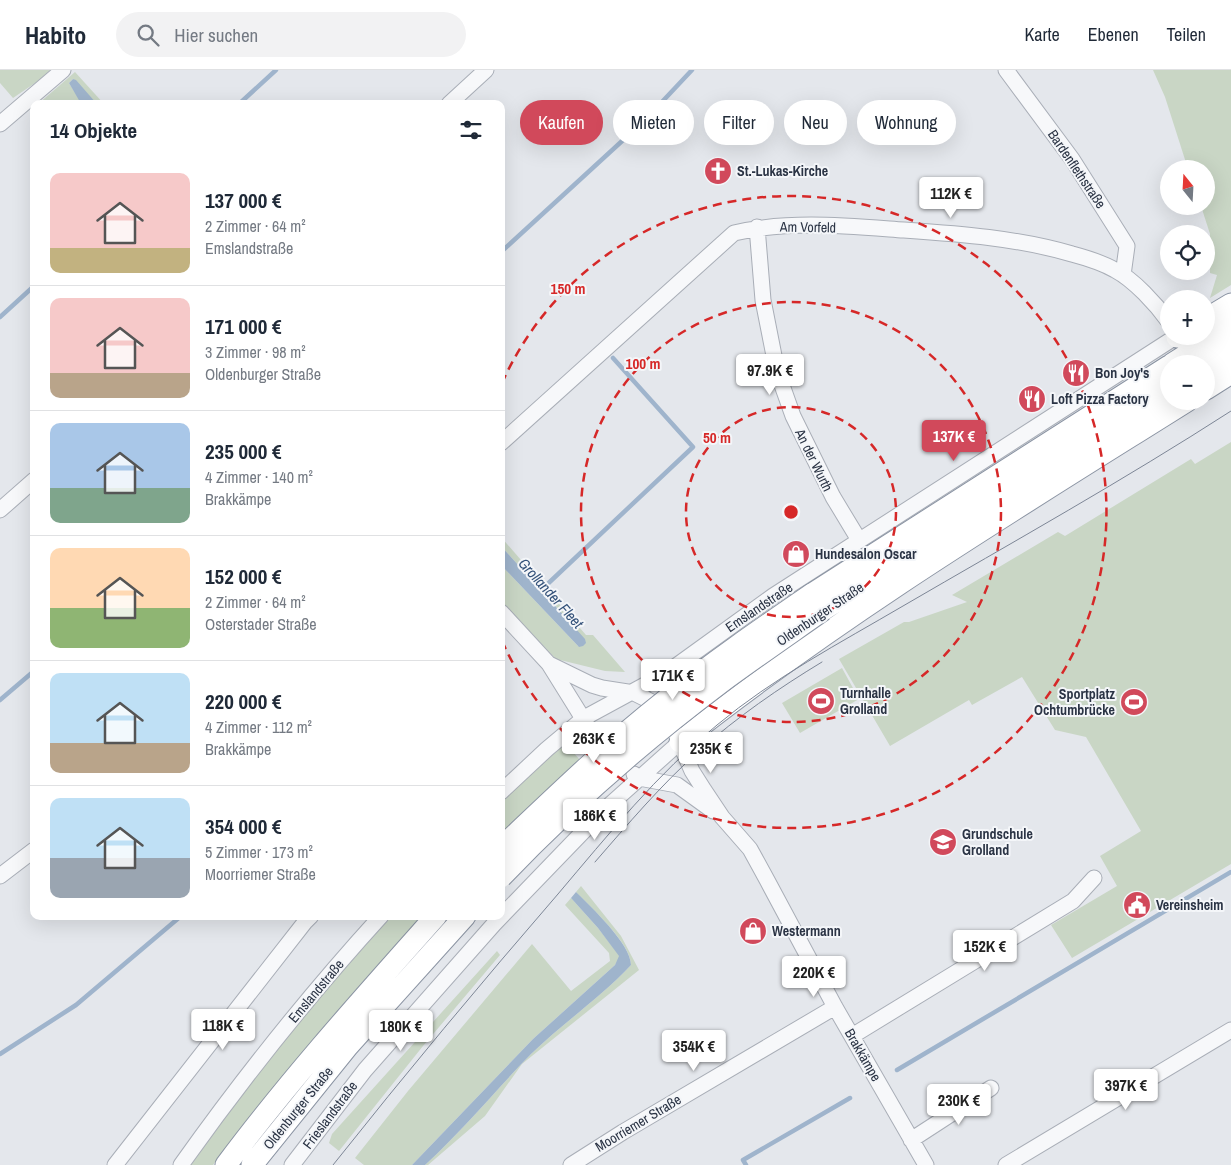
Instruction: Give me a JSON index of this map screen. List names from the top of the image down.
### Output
{
  "streets": {
    "highway": ["Oldenburger Straße"],
    "street": [
      "Bardenflethstraße",
      "Am Vorfeld",
      "An der Wurth",
      "Emslandstraße",
      "Brakkämpe",
      "Frieslandstraße",
      "Moorriemer Straße"
    ]
  },
  "crossings": [
    ["Bardenflethstraße", "Am Vorfeld"],
    ["Am Vorfeld", "An der Wurth"],
    ["An der Wurth", "Emslandstraße"],
    ["Emslandstraße", "Brakkämpe"],
    ["Brakkämpe", "Frieslandstraße"],
    ["Brakkämpe", "Moorriemer Straße"]
  ],
  "water": ["Grollander Fleet"],
  "places": {
    "church": ["St.-Lukas-Kirche"],
    "restaurant": ["Bon Joy's", "Loft Pizza Factory"],
    "shop": ["Hundesalon Oscar", "Westermann"],
    "sports": ["Turnhalle Grolland", "Sportplatz Ochtumbrücke"],
    "school or university": ["Grundschule Grolland"],
    "public building": ["Vereinsheim"]
  },
  "north": "top",
  "page": {
    "header": "Habito",
    "search": "Hier suchen",
    "nav": ["Karte", "Ebenen", "Teilen"],
    "chip": [
      "Kaufen",
      "Mieten",
      "Filter",
      "Neu",
      "Wohnung"
    ],
    "heading": "14 Objekte",
    "map_buttons": ["+", "−"],
    "list": [
      {
        "name": "137 000 €",
        "note": "2 Zimmer · 64 m² · Emslandstraße"
      },
      {
        "name": "171 000 €",
        "note": "3 Zimmer · 98 m² · Oldenburger Straße"
      },
      {
        "name": "235 000 €",
        "note": "4 Zimmer · 140 m² · Brakkämpe"
      },
      {
        "name": "152 000 €",
        "note": "2 Zimmer · 64 m² · Osterstader Straße"
      },
      {
        "name": "220 000 €",
        "note": "4 Zimmer · 112 m² · Brakkämpe"
      },
      {
        "name": "354 000 €",
        "note": "5 Zimmer · 173 m² · Moorriemer Straße"
      }
    ],
    "price": [
      "112K €",
      "97.9K €",
      "137K €",
      "171K €",
      "263K €",
      "235K €",
      "186K €",
      "152K €",
      "220K €",
      "118K €",
      "180K €",
      "354K €",
      "397K €",
      "230K €"
    ]
  },
  "rings": ["150 m", "100 m", "50 m"]
}
